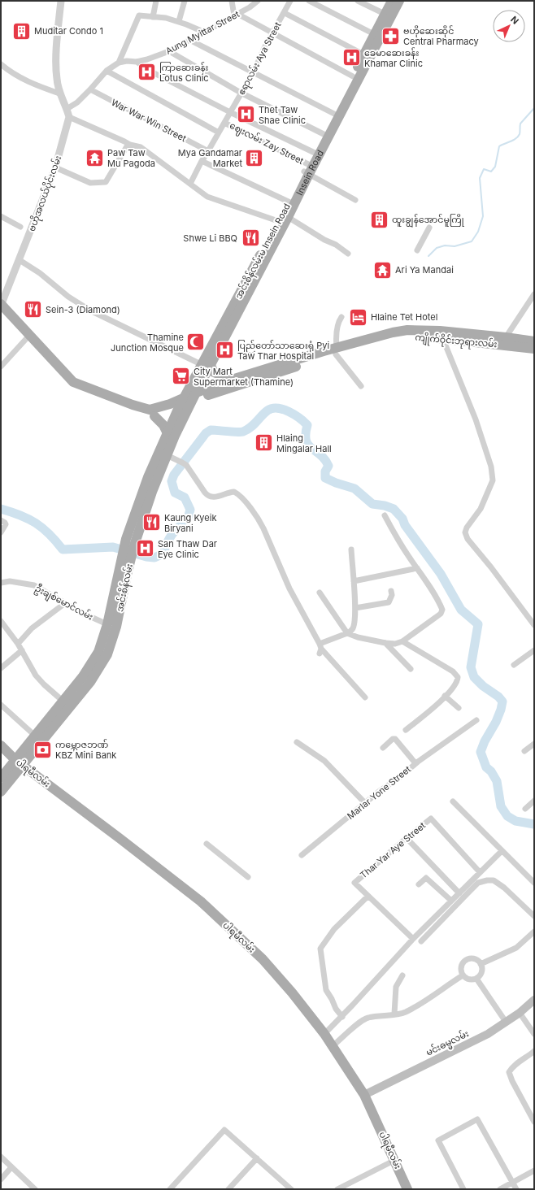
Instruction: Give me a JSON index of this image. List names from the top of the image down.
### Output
{
  "streets": {
    "main road": [
      "Insein Road",
      "အင်းစိန်လမ်းမ Insein Road",
      "ကျိုက်ဝိုင်းဘုရားလမ်း",
      "အင်းစိန်လမ်း",
      "ပါရမီလမ်း",
      "မင်းဓမ္မလမ်း"
    ],
    "street": [
      "Aung Myittar Street",
      "ဧရာလမ်း Aya Street",
      "War War Win Street",
      "ဈေးလမ်း Zay Street",
      "ဗဟိုအလယ်ပိုင်းလမ်း",
      "ဦးချစ်မောင်လမ်း",
      "Marlar Yone Street",
      "Thar Yar Aye Street"
    ]
  },
  "crossings": [
    ["ဧရာလမ်း Aya Street", "War War Win Street"],
    ["ဧရာလမ်း Aya Street", "ဈေးလမ်း Zay Street"],
    ["ဈေးလမ်း Zay Street", "Insein Road"],
    ["ဈေးလမ်း Zay Street", "အင်းစိန်လမ်းမ Insein Road"],
    ["Insein Road", "အင်းစိန်လမ်းမ Insein Road"],
    ["Insein Road", "အင်းစိန်လမ်း"],
    ["အင်းစိန်လမ်းမ Insein Road", "အင်းစိန်လမ်း"],
    ["ကျိုက်ဝိုင်းဘုရားလမ်း", "အင်းစိန်လမ်း"],
    ["အင်းစိန်လမ်း", "ဦးချစ်မောင်လမ်း"],
    ["အင်းစိန်လမ်း", "ပါရမီလမ်း"],
    ["ပါရမီလမ်း", "မင်းဓမ္မလမ်း"]
  ],
  "places": {
    "building": [
      "Muditar Condo 1",
      "Mya Gandamar Market",
      "ထူးချွန်အောင်မူကြို",
      "Hlaing Mingalar Hall"
    ],
    "pharmacy": ["ဗဟိုဆေးဆိုင် Central Pharmacy"],
    "hospital": [
      "ခေမာဆေးခန်း Khamar Clinic",
      "ကြာဆေးခန်း Lotus Clinic",
      "Thet Taw Shae Clinic",
      "ပြည်တော်သာဆေးရုံ Pyi Taw Thar Hospital",
      "San Thaw Dar Eye Clinic"
    ],
    "temple": ["Paw Taw Mu Pagoda", "Ari Ya Mandai"],
    "restaurant": ["Shwe Li BBQ", "Sein-3 (Diamond)", "Kaung Kyeik Biryani"],
    "hotel": ["Hlaine Tet Hotel"],
    "mosque": ["Thamine Junction Mosque"],
    "supermarket": ["City Mart Supermarket (Thamine)"],
    "bank": ["ကမ္ဘောဇဘဏ် KBZ Mini Bank"]
  },
  "north": "top right"
}
